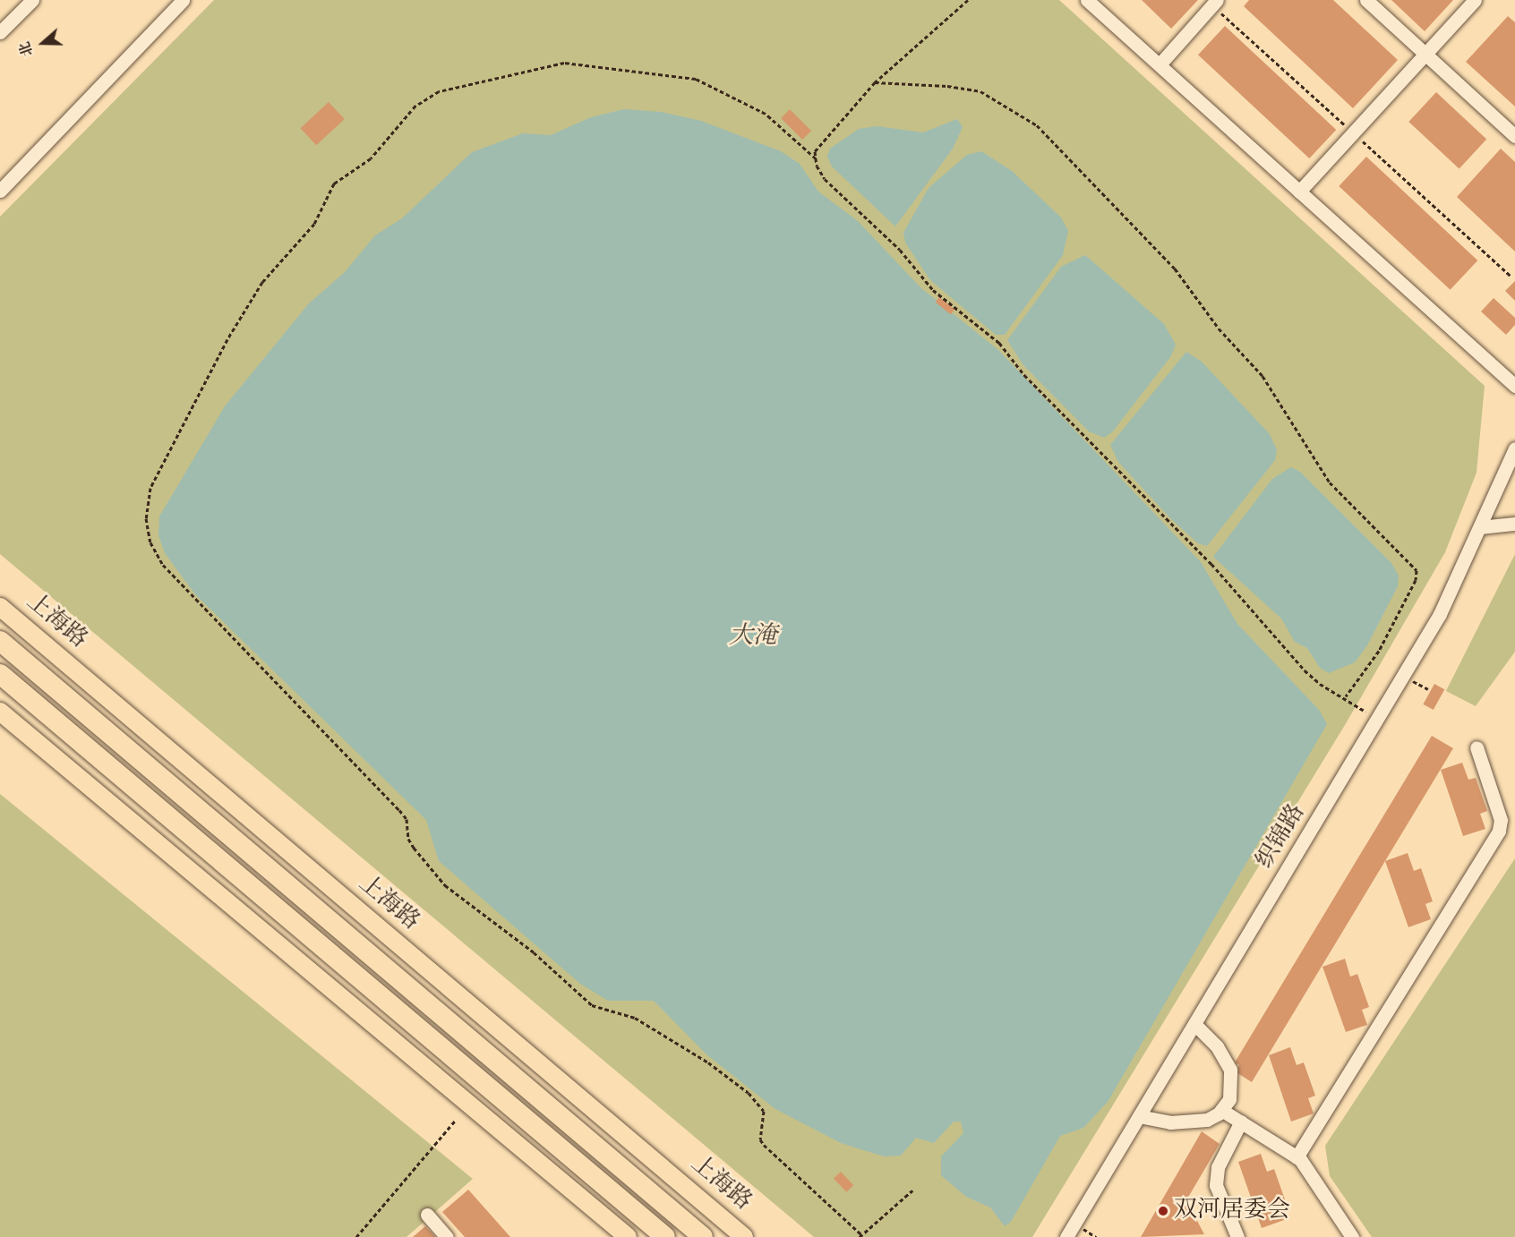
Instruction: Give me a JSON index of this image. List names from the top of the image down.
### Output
{
  "streets": {
    "main road": ["上海路"],
    "street": ["织锦路"]
  },
  "water": ["大淹"],
  "places": ["双河居委会"],
  "north": "left"
}
